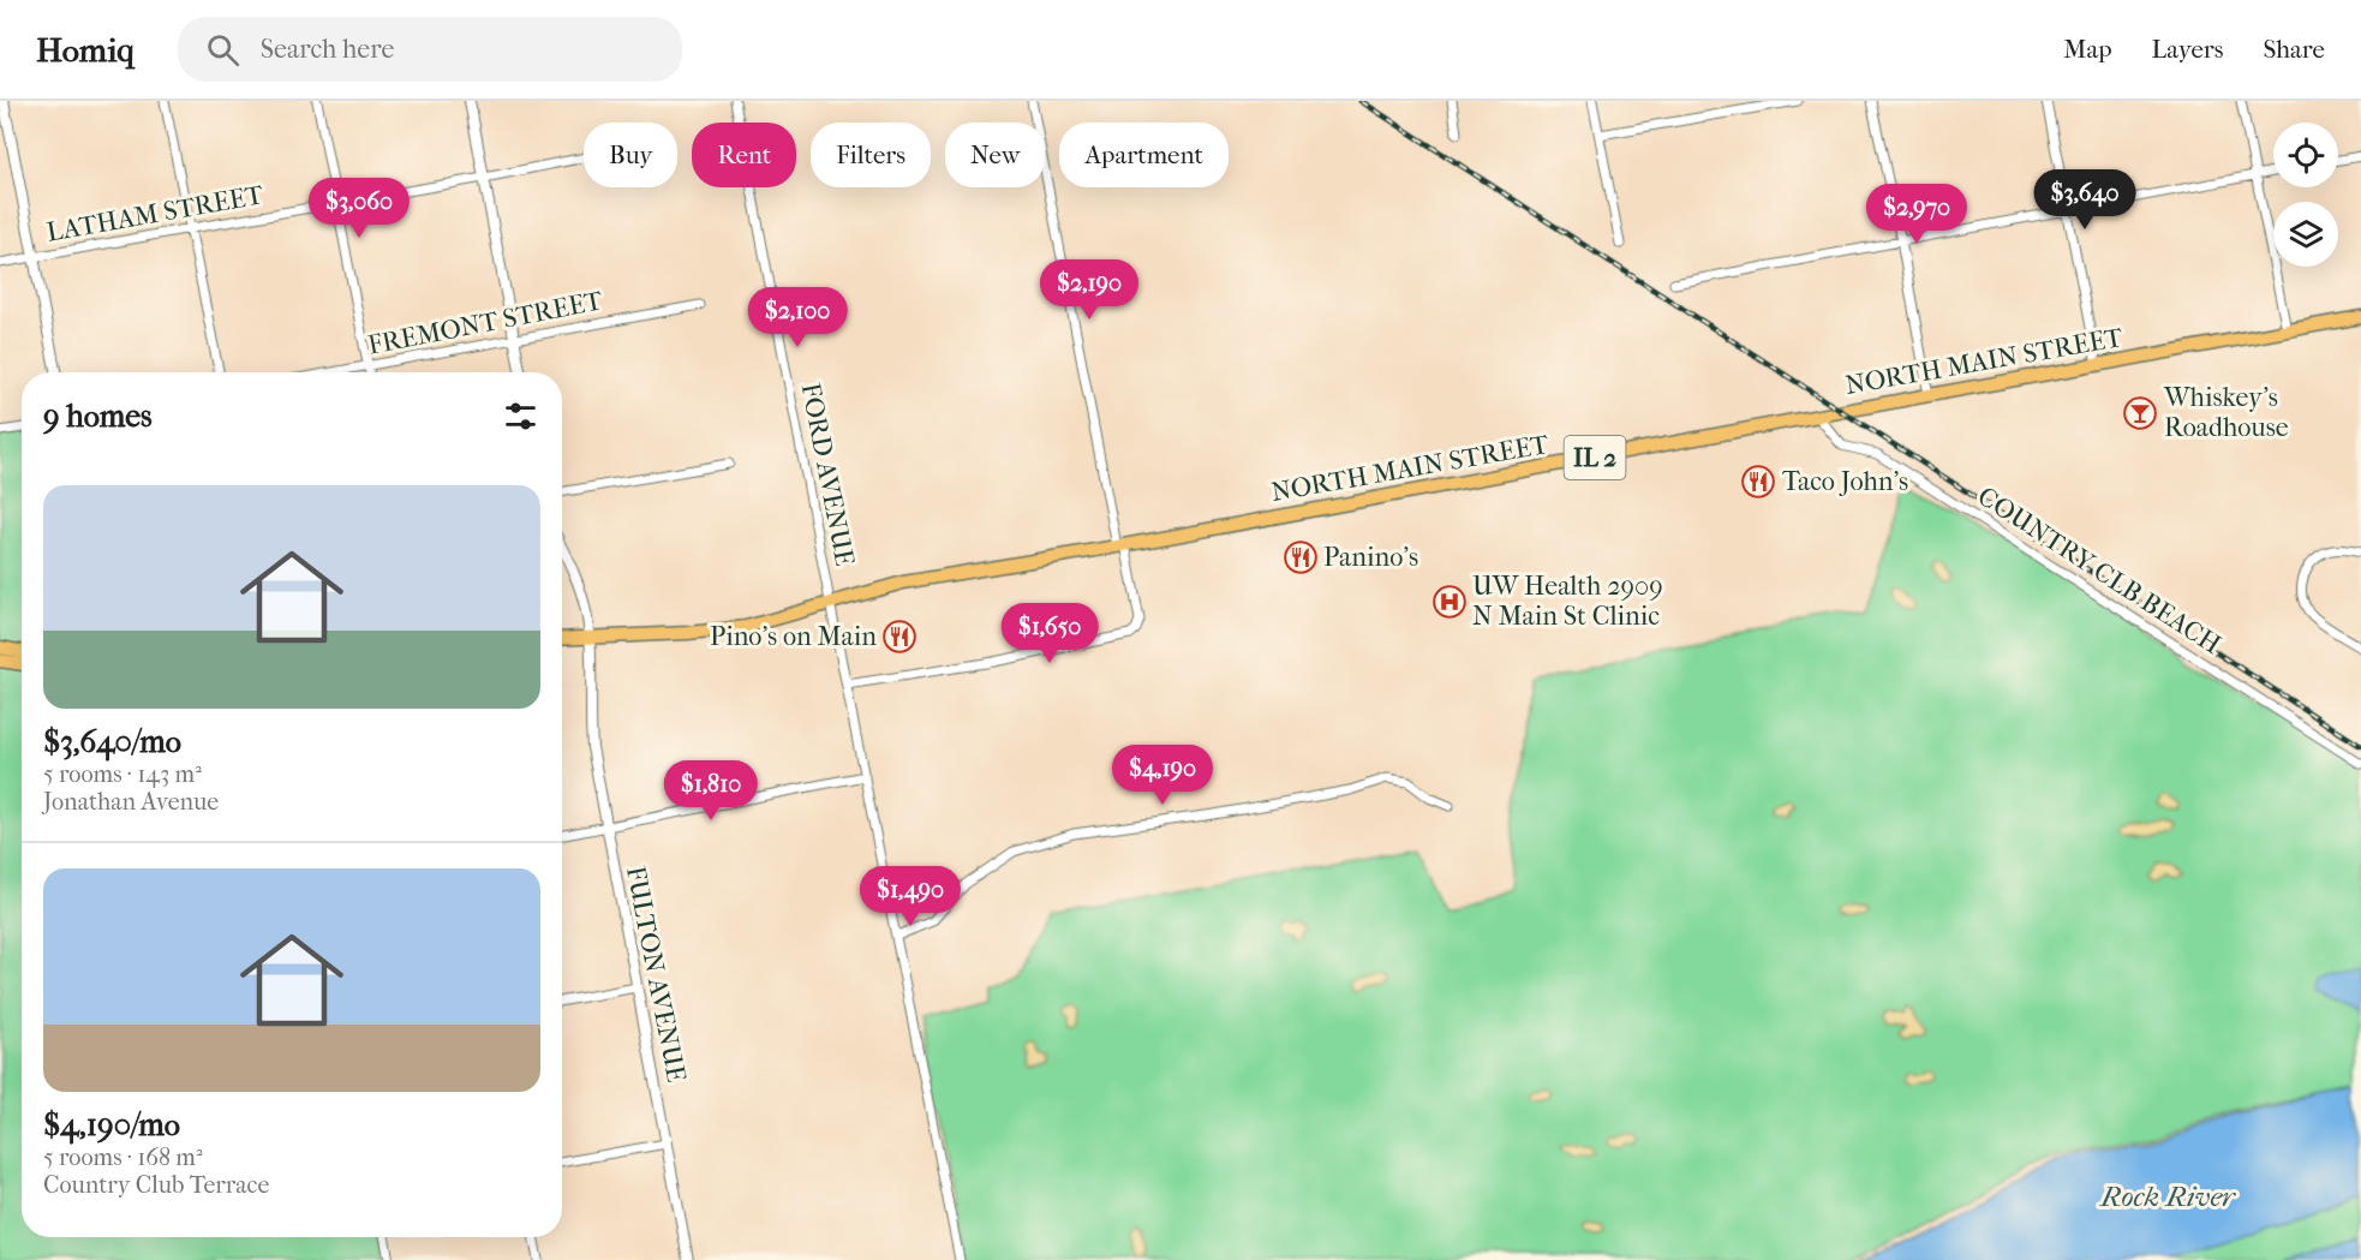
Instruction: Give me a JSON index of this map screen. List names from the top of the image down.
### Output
{
  "streets": {
    "main road": ["NORTH MAIN STREET", "IL 2"],
    "street": [
      "LATHAM STREET",
      "FREMONT STREET",
      "FORD AVENUE",
      "COUNTRY CLB BEACH",
      "FULTON AVENUE"
    ]
  },
  "crossings": [
    ["NORTH MAIN STREET", "FORD AVENUE"],
    ["NORTH MAIN STREET", "COUNTRY CLB BEACH"],
    ["NORTH MAIN STREET", "FULTON AVENUE"]
  ],
  "water": ["Rock River"],
  "places": {
    "bar": ["Whiskey's Roadhouse"],
    "restaurant": ["Taco John's", "Panino's", "Pino's on Main"],
    "hospital": ["UW Health 2909 N Main St Clinic"]
  },
  "page": {
    "header": "Homiq",
    "search": "Search here",
    "nav": ["Map", "Layers", "Share"],
    "chip": [
      "Buy",
      "Rent",
      "Filters",
      "New",
      "Apartment"
    ],
    "price": [
      "$3,640",
      "$3,060",
      "$2,970",
      "$2,190",
      "$2,100",
      "$1,650",
      "$4,190",
      "$1,810",
      "$1,490"
    ],
    "heading": "9 homes",
    "list": [
      {
        "name": "$3,640/mo",
        "note": "5 rooms · 143 m² · Jonathan Avenue"
      },
      {
        "name": "$4,190/mo",
        "note": "5 rooms · 168 m² · Country Club Terrace"
      }
    ]
  }
}
